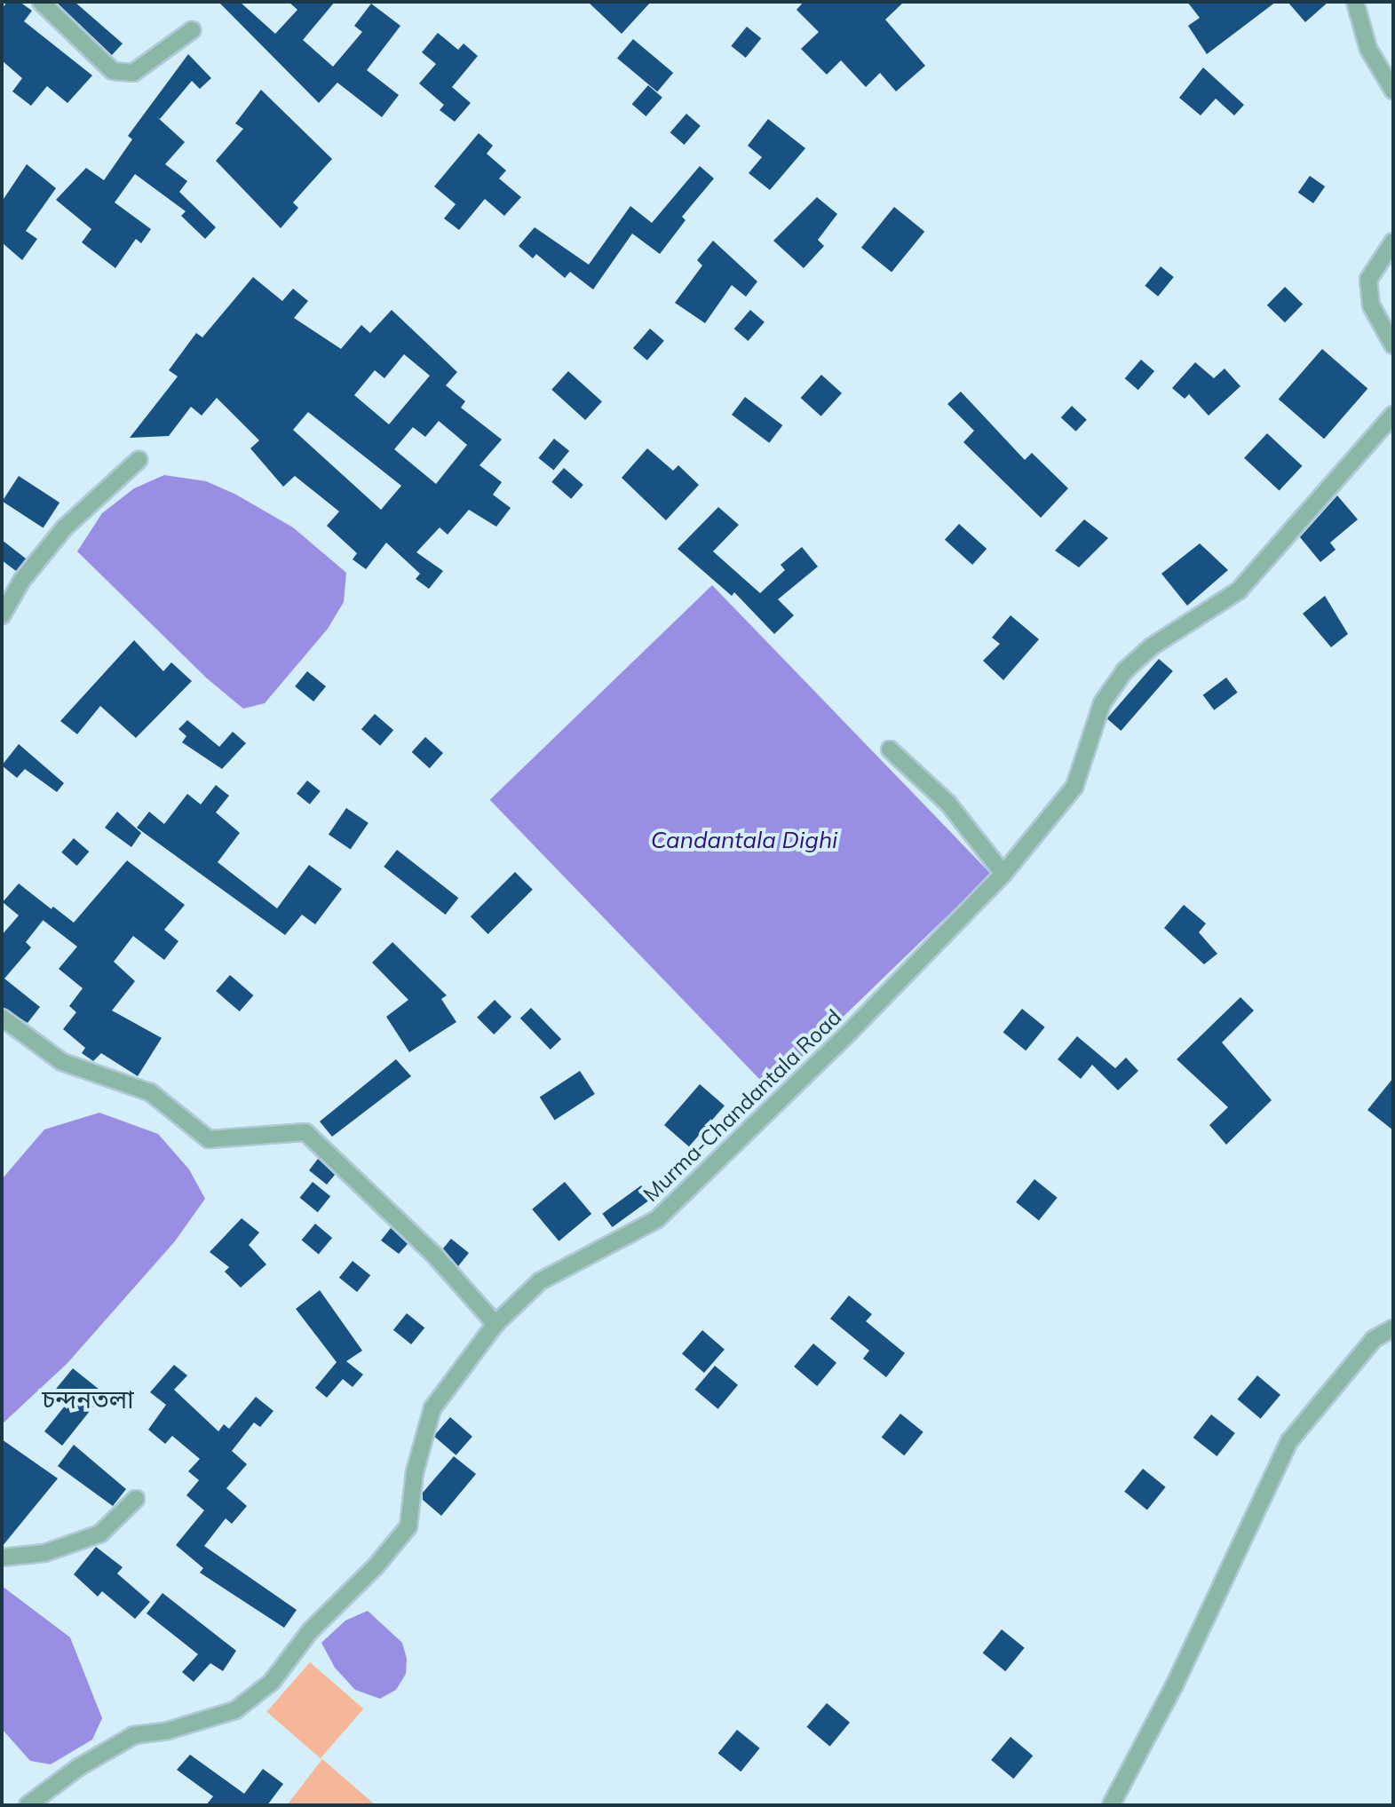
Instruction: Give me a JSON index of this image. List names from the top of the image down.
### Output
{
  "streets": {
    "street": ["Murma-Chandantala Road"]
  },
  "districts": ["চন্দনতলা"],
  "water": ["Candantala Dighi"]
}
